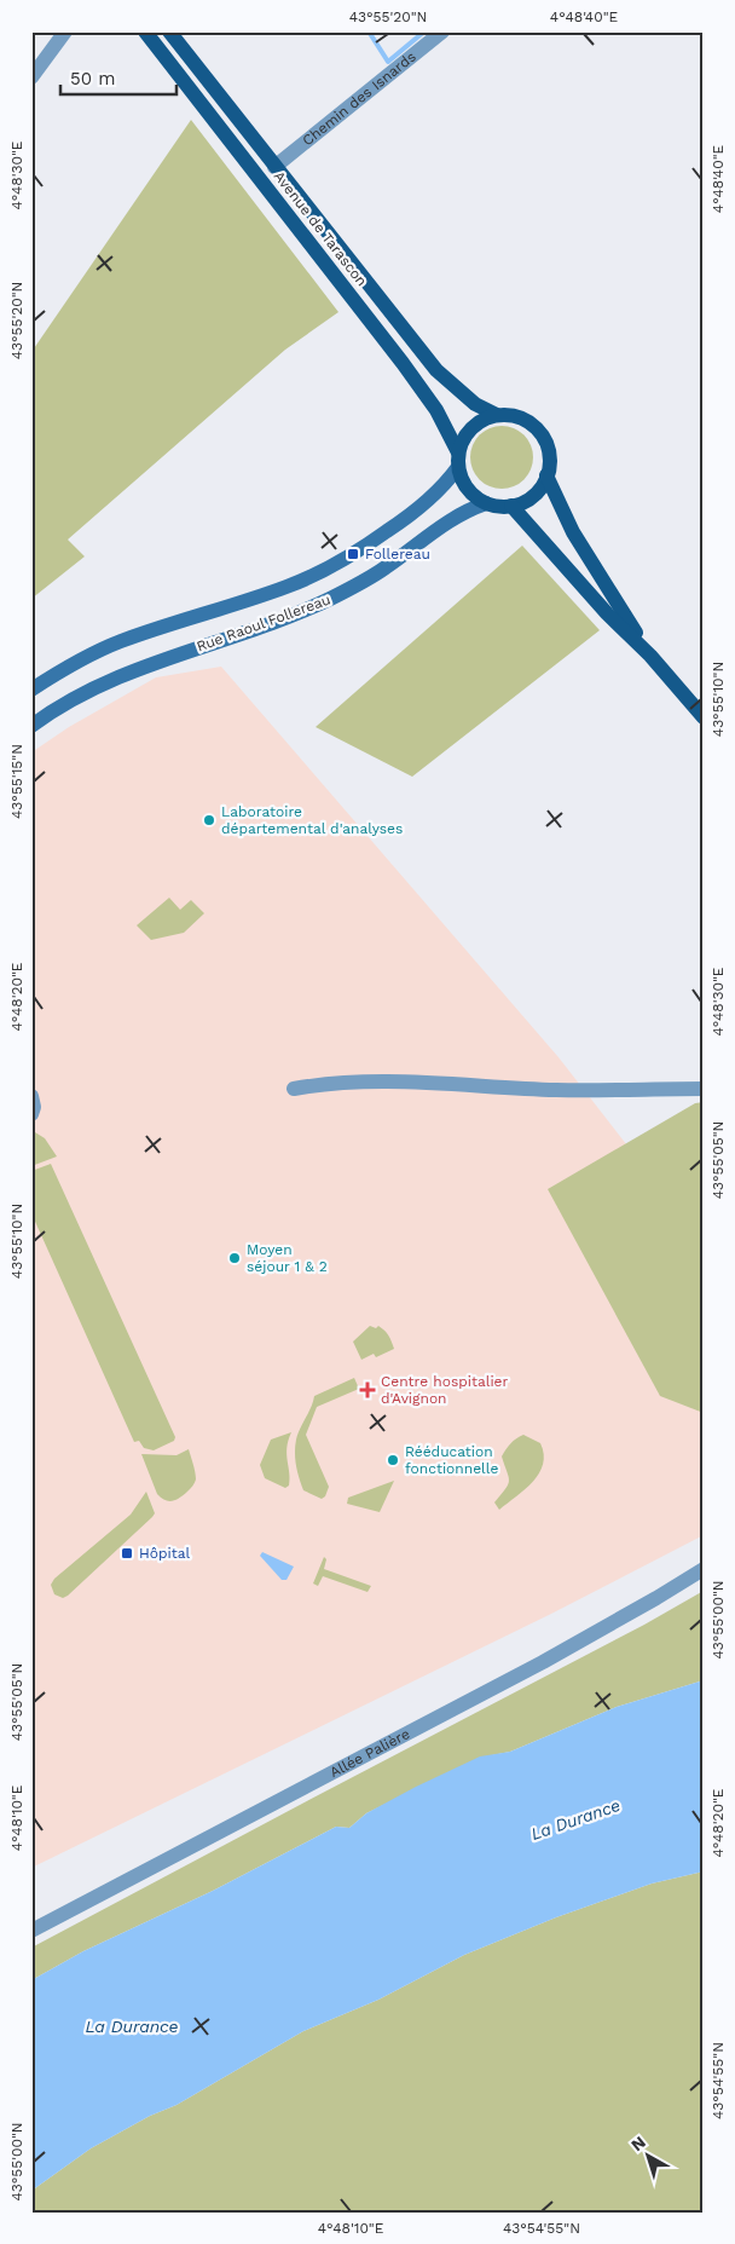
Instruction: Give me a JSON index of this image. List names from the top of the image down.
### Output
{
  "streets": {
    "main road": ["Avenue de Tarascon"],
    "street": ["Chemin des Isnards", "Rue Raoul Follereau", "Allée Palière"]
  },
  "crossings": [
    ["Chemin des Isnards", "Avenue de Tarascon"],
    ["Avenue de Tarascon", "Rue Raoul Follereau"]
  ],
  "water": ["La Durance"],
  "places": {
    "transit": ["Follereau", "Hôpital"],
    "other": ["Laboratoire départemental d'analyses", "Moyen séjour 1 & 2", "Rééducation fonctionnelle"],
    "health": ["Centre hospitalier d'Avignon"]
  },
  "scale_bar": "50 m",
  "north": "top left",
  "coordinates": [
    "43°55'20\"N",
    "4°48'40\"E",
    "4°48'30\"E",
    "43°55'10\"N",
    "43°55'15\"N",
    "4°48'20\"E",
    "43°55'05\"N",
    "43°55'00\"N",
    "4°48'10\"E",
    "43°54'55\"N"
  ]
}
